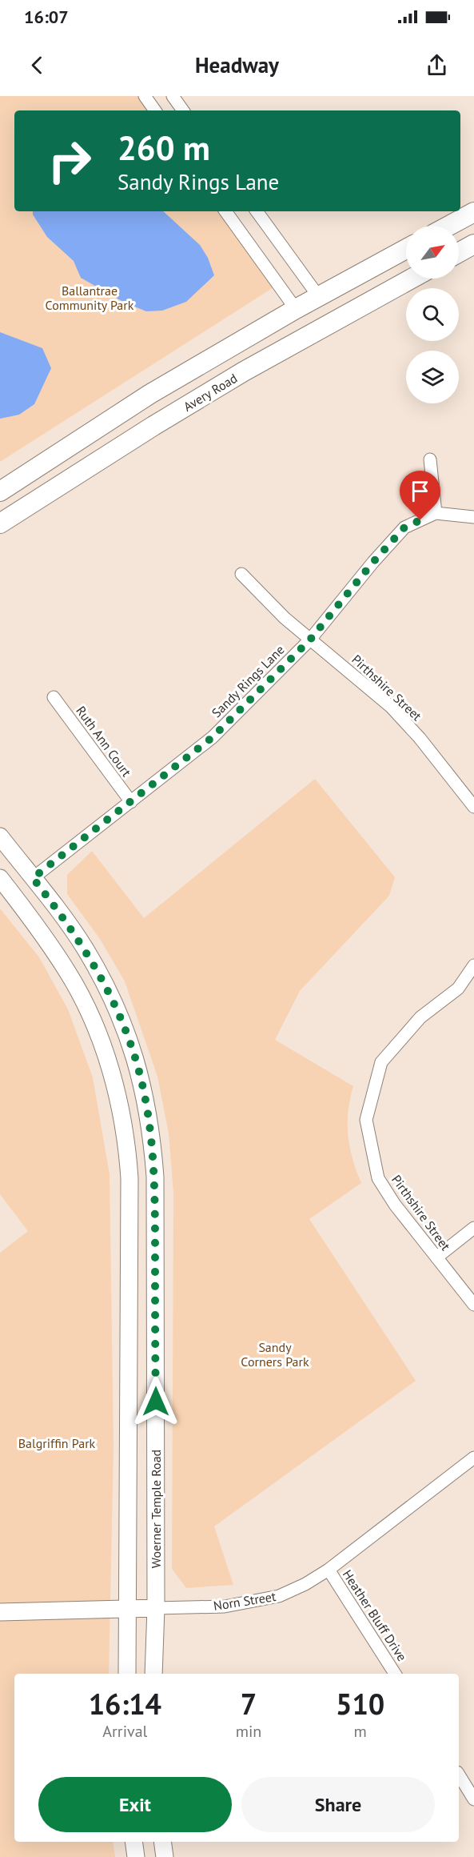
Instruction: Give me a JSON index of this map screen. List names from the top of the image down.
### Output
{
  "streets": {
    "main road": ["Avery Road", "Woerner Temple Road", "Norn Street"],
    "street": [
      "Sandy Rings Lane",
      "Pirthshire Street",
      "Ruth Ann Court",
      "Heather Bluff Drive"
    ]
  },
  "crossings": [
    ["Sandy Rings Lane", "Pirthshire Street"],
    ["Sandy Rings Lane", "Ruth Ann Court"],
    ["Sandy Rings Lane", "Woerner Temple Road"],
    ["Woerner Temple Road", "Norn Street"],
    ["Norn Street", "Heather Bluff Drive"]
  ],
  "parks": ["Ballantrae Community Park", "Sandy Corners Park", "Balgriffin Park"],
  "north": "top right",
  "page": {
    "status": "16:07",
    "header": "Headway",
    "turn": ["260 m", "Sandy Rings Lane"],
    "eta": [
      "16:14",
      "Arrival",
      "7",
      "min",
      "510",
      "m"
    ],
    "buttons": ["Exit", "Share"]
  }
}
